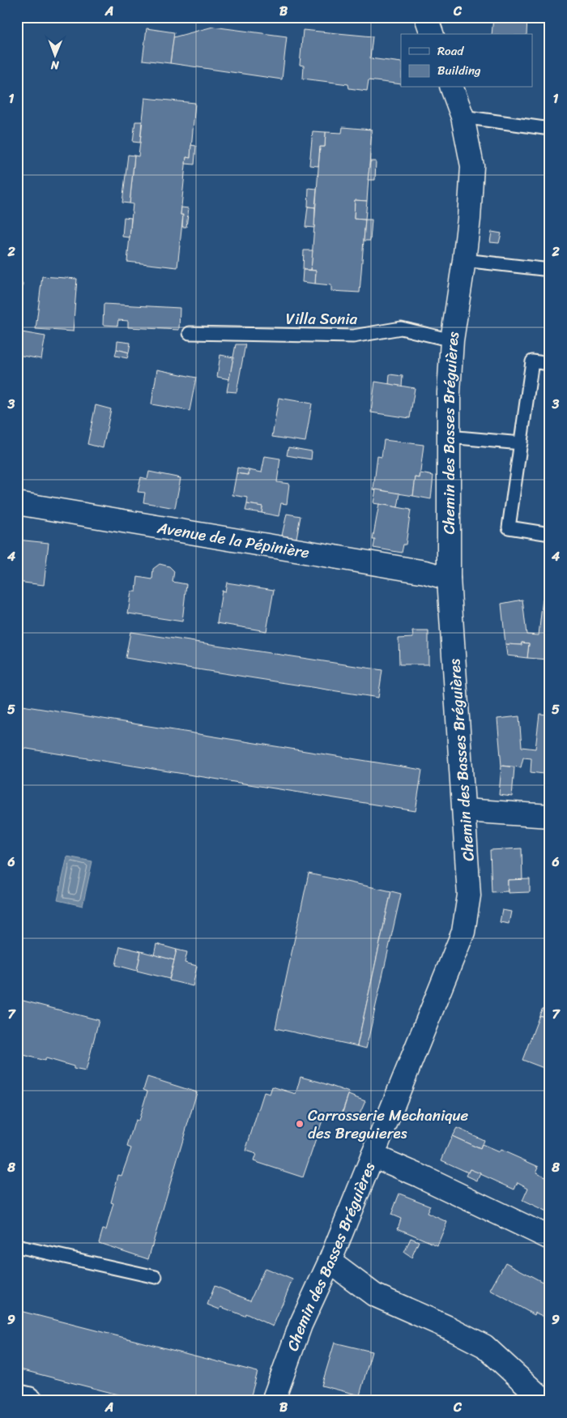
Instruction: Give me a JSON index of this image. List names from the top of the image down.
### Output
{
  "streets": {
    "street": ["Chemin des Basses Bréguières", "Avenue de la Pépinière"],
    "lane": ["Villa Sonia"]
  },
  "crossings": [
    ["Villa Sonia", "Chemin des Basses Bréguières"],
    ["Chemin des Basses Bréguières", "Avenue de la Pépinière"]
  ],
  "places": ["Carrosserie Mechanique des Breguieres"],
  "legend": ["Road", "Building"],
  "north": "bottom",
  "grid": {
    "columns": ["A", "B", "C"],
    "rows": [
      "1",
      "2",
      "3",
      "4",
      "5",
      "6",
      "7",
      "8",
      "9"
    ]
  }
}
